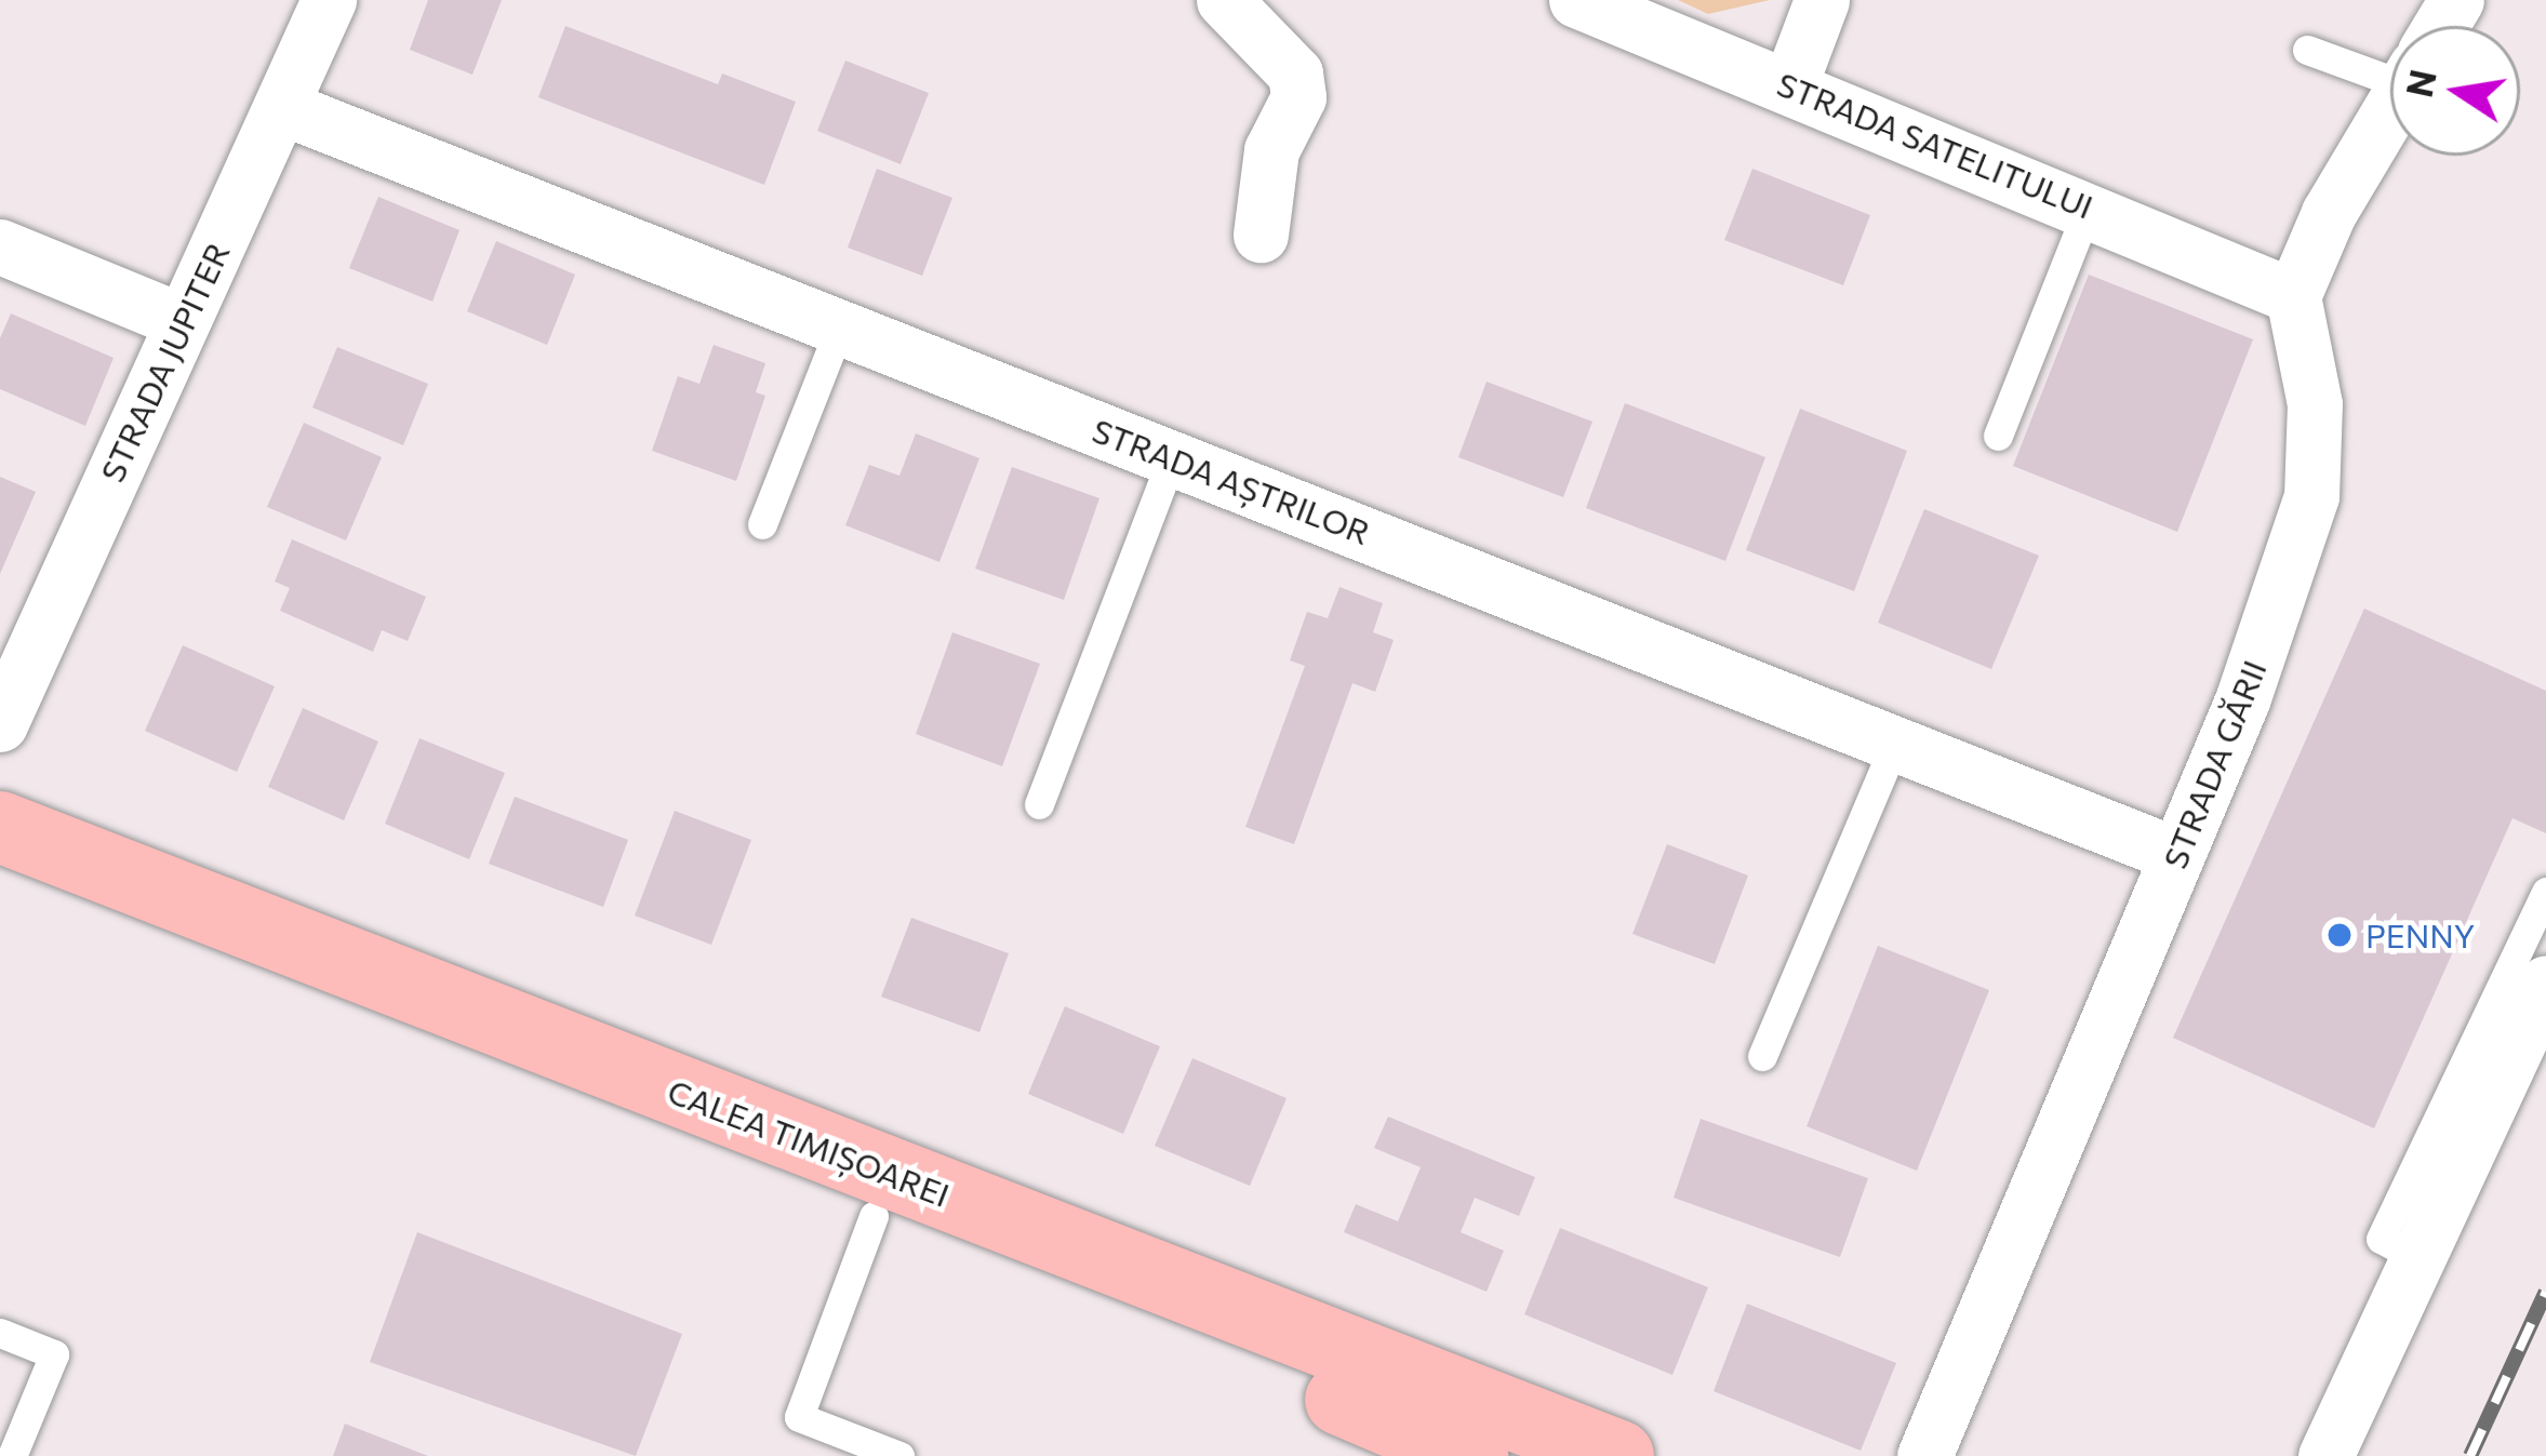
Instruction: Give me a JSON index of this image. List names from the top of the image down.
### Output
{
  "streets": {
    "main road": ["CALEA TIMIȘOAREI"],
    "street": [
      "STRADA SATELITULUI",
      "STRADA JUPITER",
      "STRADA AȘTRILOR",
      "STRADA GĂRII"
    ]
  },
  "crossings": [
    ["STRADA SATELITULUI", "STRADA GĂRII"],
    ["STRADA JUPITER", "STRADA AȘTRILOR"],
    ["STRADA AȘTRILOR", "STRADA GĂRII"]
  ],
  "places": ["PENNY"],
  "north": "left"
}
